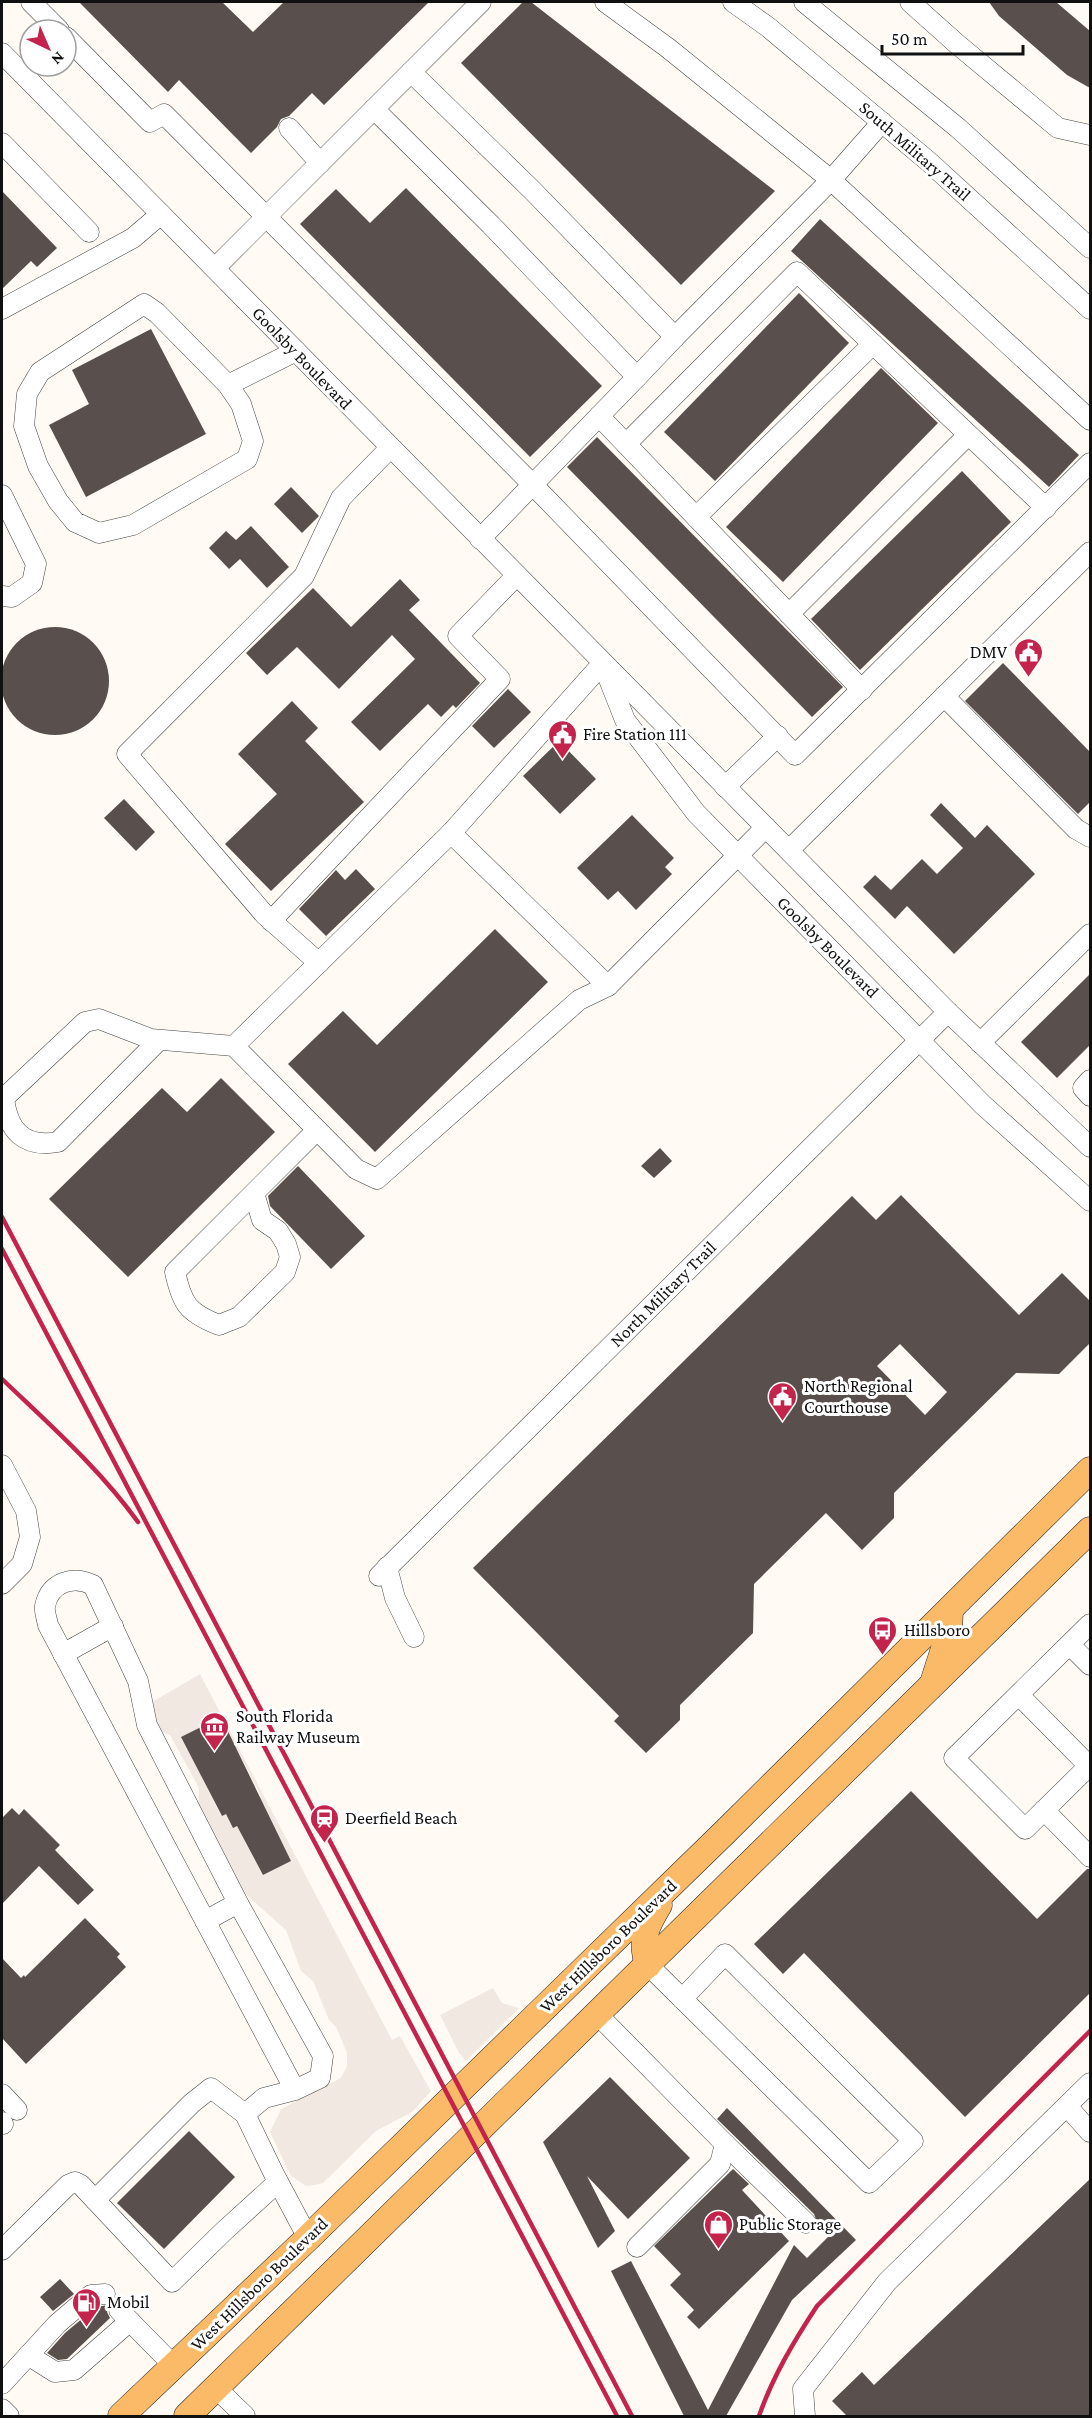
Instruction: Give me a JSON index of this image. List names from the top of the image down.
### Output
{
  "streets": {
    "main road": ["West Hillsboro Boulevard"],
    "street": ["South Military Trail", "Goolsby Boulevard", "North Military Trail"]
  },
  "crossings": [
    ["Goolsby Boulevard", "North Military Trail"]
  ],
  "places": {
    "public building": ["DMV", "Fire Station 111", "North Regional Courthouse"],
    "bus stop": ["Hillsboro"],
    "museum": ["South Florida Railway Museum"],
    "station": ["Deerfield Beach"],
    "shop": ["Public Storage"],
    "fuel station": ["Mobil"]
  },
  "scale_bar": "50 m",
  "north": "bottom right"
}
